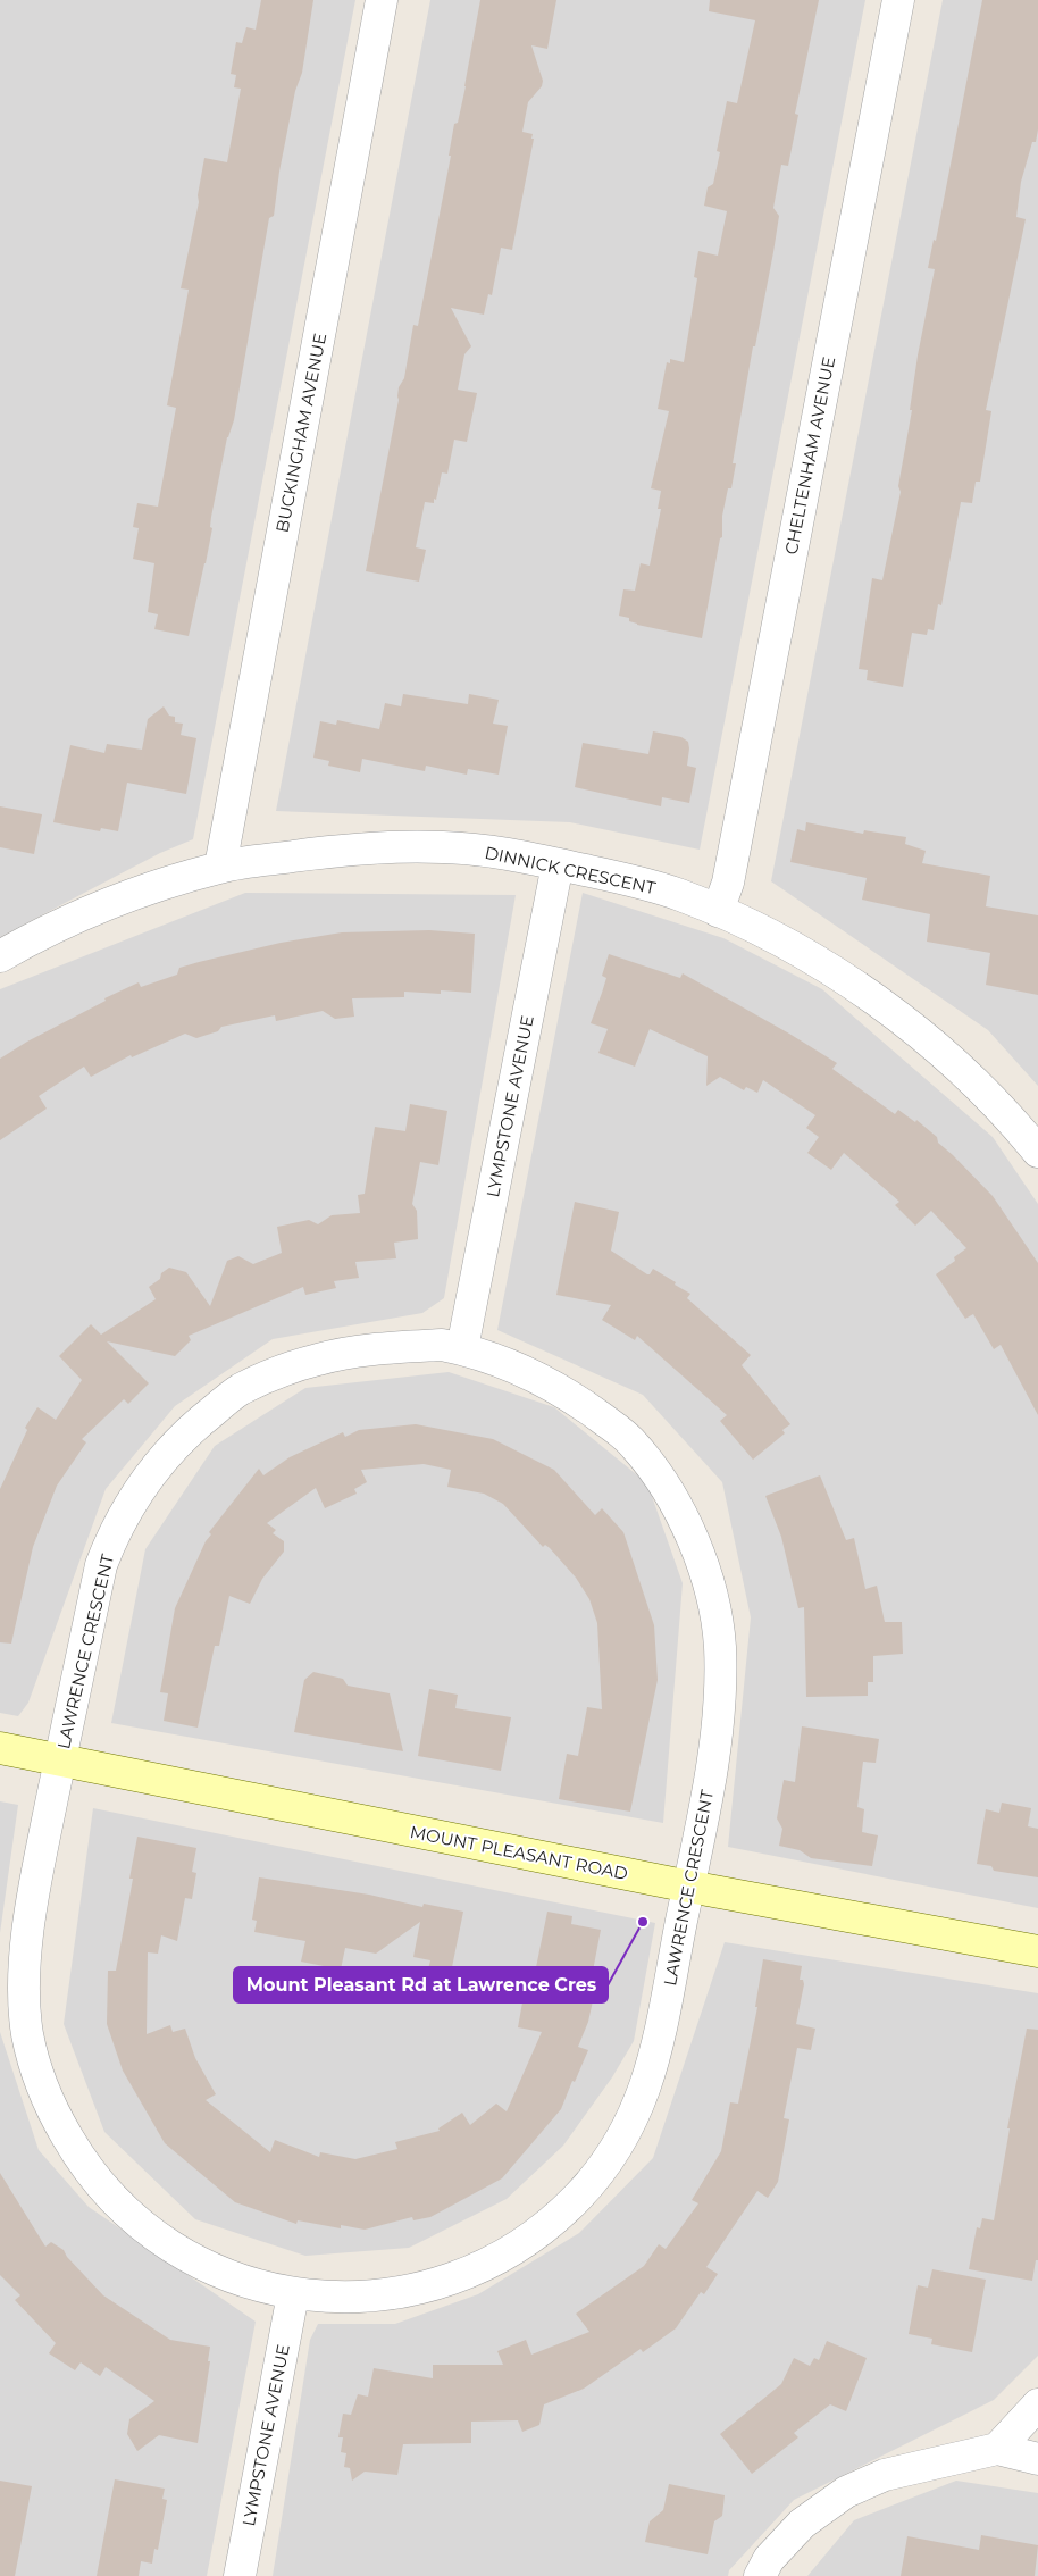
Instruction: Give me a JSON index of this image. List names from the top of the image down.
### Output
{
  "streets": {
    "main road": ["MOUNT PLEASANT ROAD"],
    "street": [
      "BUCKINGHAM AVENUE",
      "CHELTENHAM AVENUE",
      "DINNICK CRESCENT",
      "LYMPSTONE AVENUE",
      "LAWRENCE CRESCENT"
    ]
  },
  "crossings": [
    ["BUCKINGHAM AVENUE", "DINNICK CRESCENT"],
    ["CHELTENHAM AVENUE", "DINNICK CRESCENT"],
    ["DINNICK CRESCENT", "LYMPSTONE AVENUE"],
    ["LYMPSTONE AVENUE", "LAWRENCE CRESCENT"],
    ["LAWRENCE CRESCENT", "MOUNT PLEASANT ROAD"]
  ],
  "places": ["Mount Pleasant Rd at Lawrence Cres"]
}
